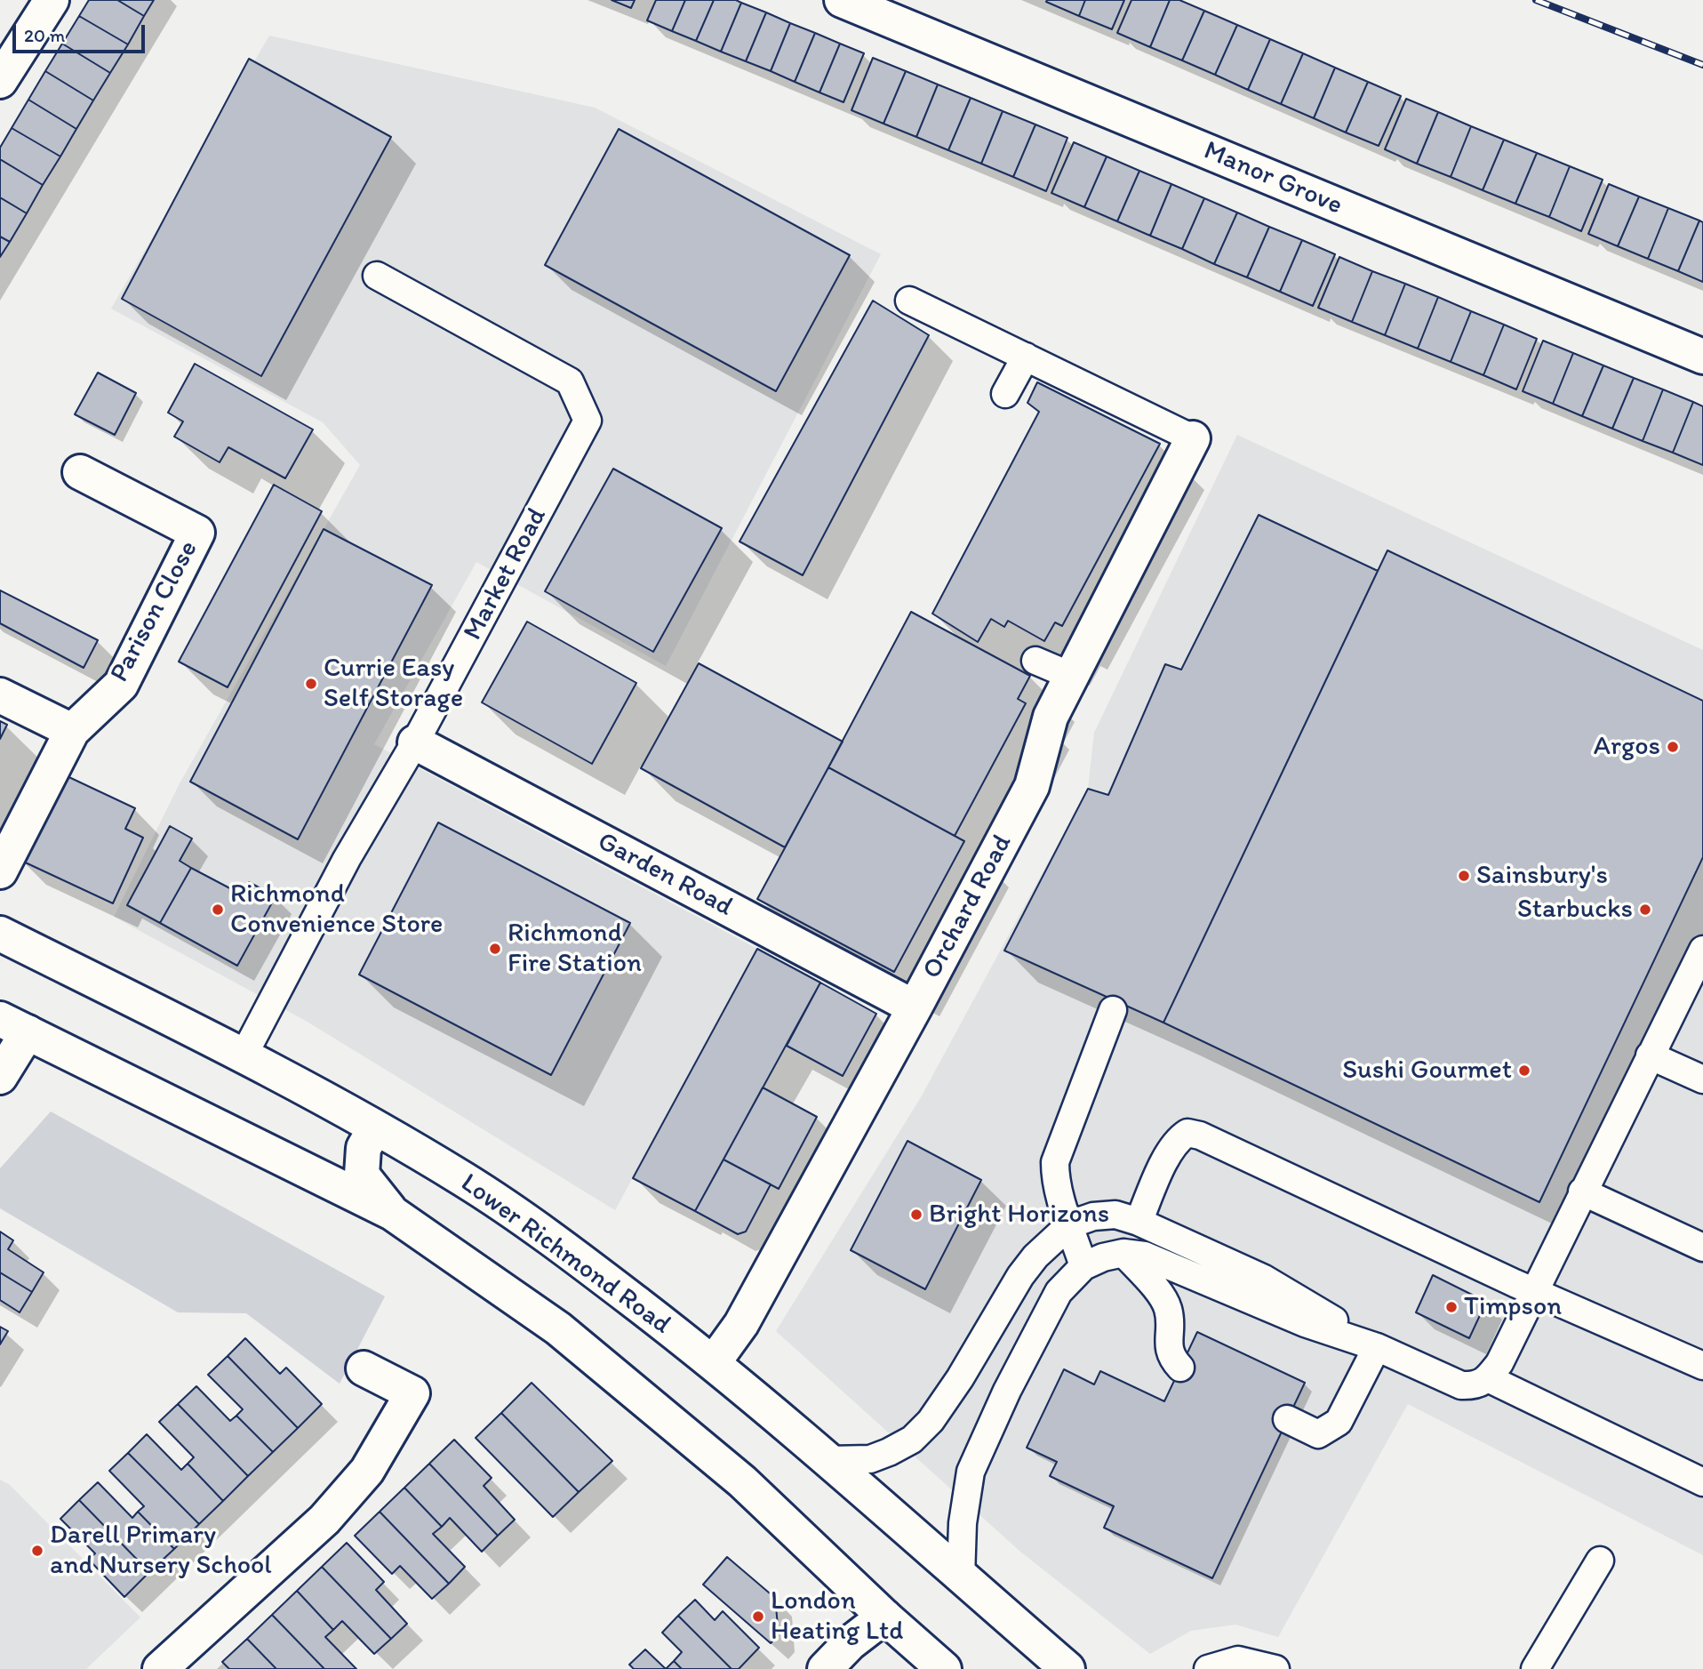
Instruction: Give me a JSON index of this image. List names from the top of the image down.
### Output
{
  "streets": {
    "main road": [
      "Manor Grove",
      "Parison Close",
      "Garden Road",
      "Orchard Road",
      "Lower Richmond Road"
    ],
    "lane": ["Market Road"]
  },
  "crossings": [
    ["Market Road", "Garden Road"],
    ["Market Road", "Lower Richmond Road"],
    ["Garden Road", "Orchard Road"],
    ["Orchard Road", "Lower Richmond Road"]
  ],
  "places": [
    "Currie Easy Self Storage",
    "Argos",
    "Sainsbury's",
    "Richmond Convenience Store",
    "Starbucks",
    "Richmond Fire Station",
    "Sushi Gourmet",
    "Bright Horizons",
    "Timpson",
    "Darell Primary and Nursery School",
    "London Heating Ltd"
  ],
  "scale_bar": "20 m"
}
